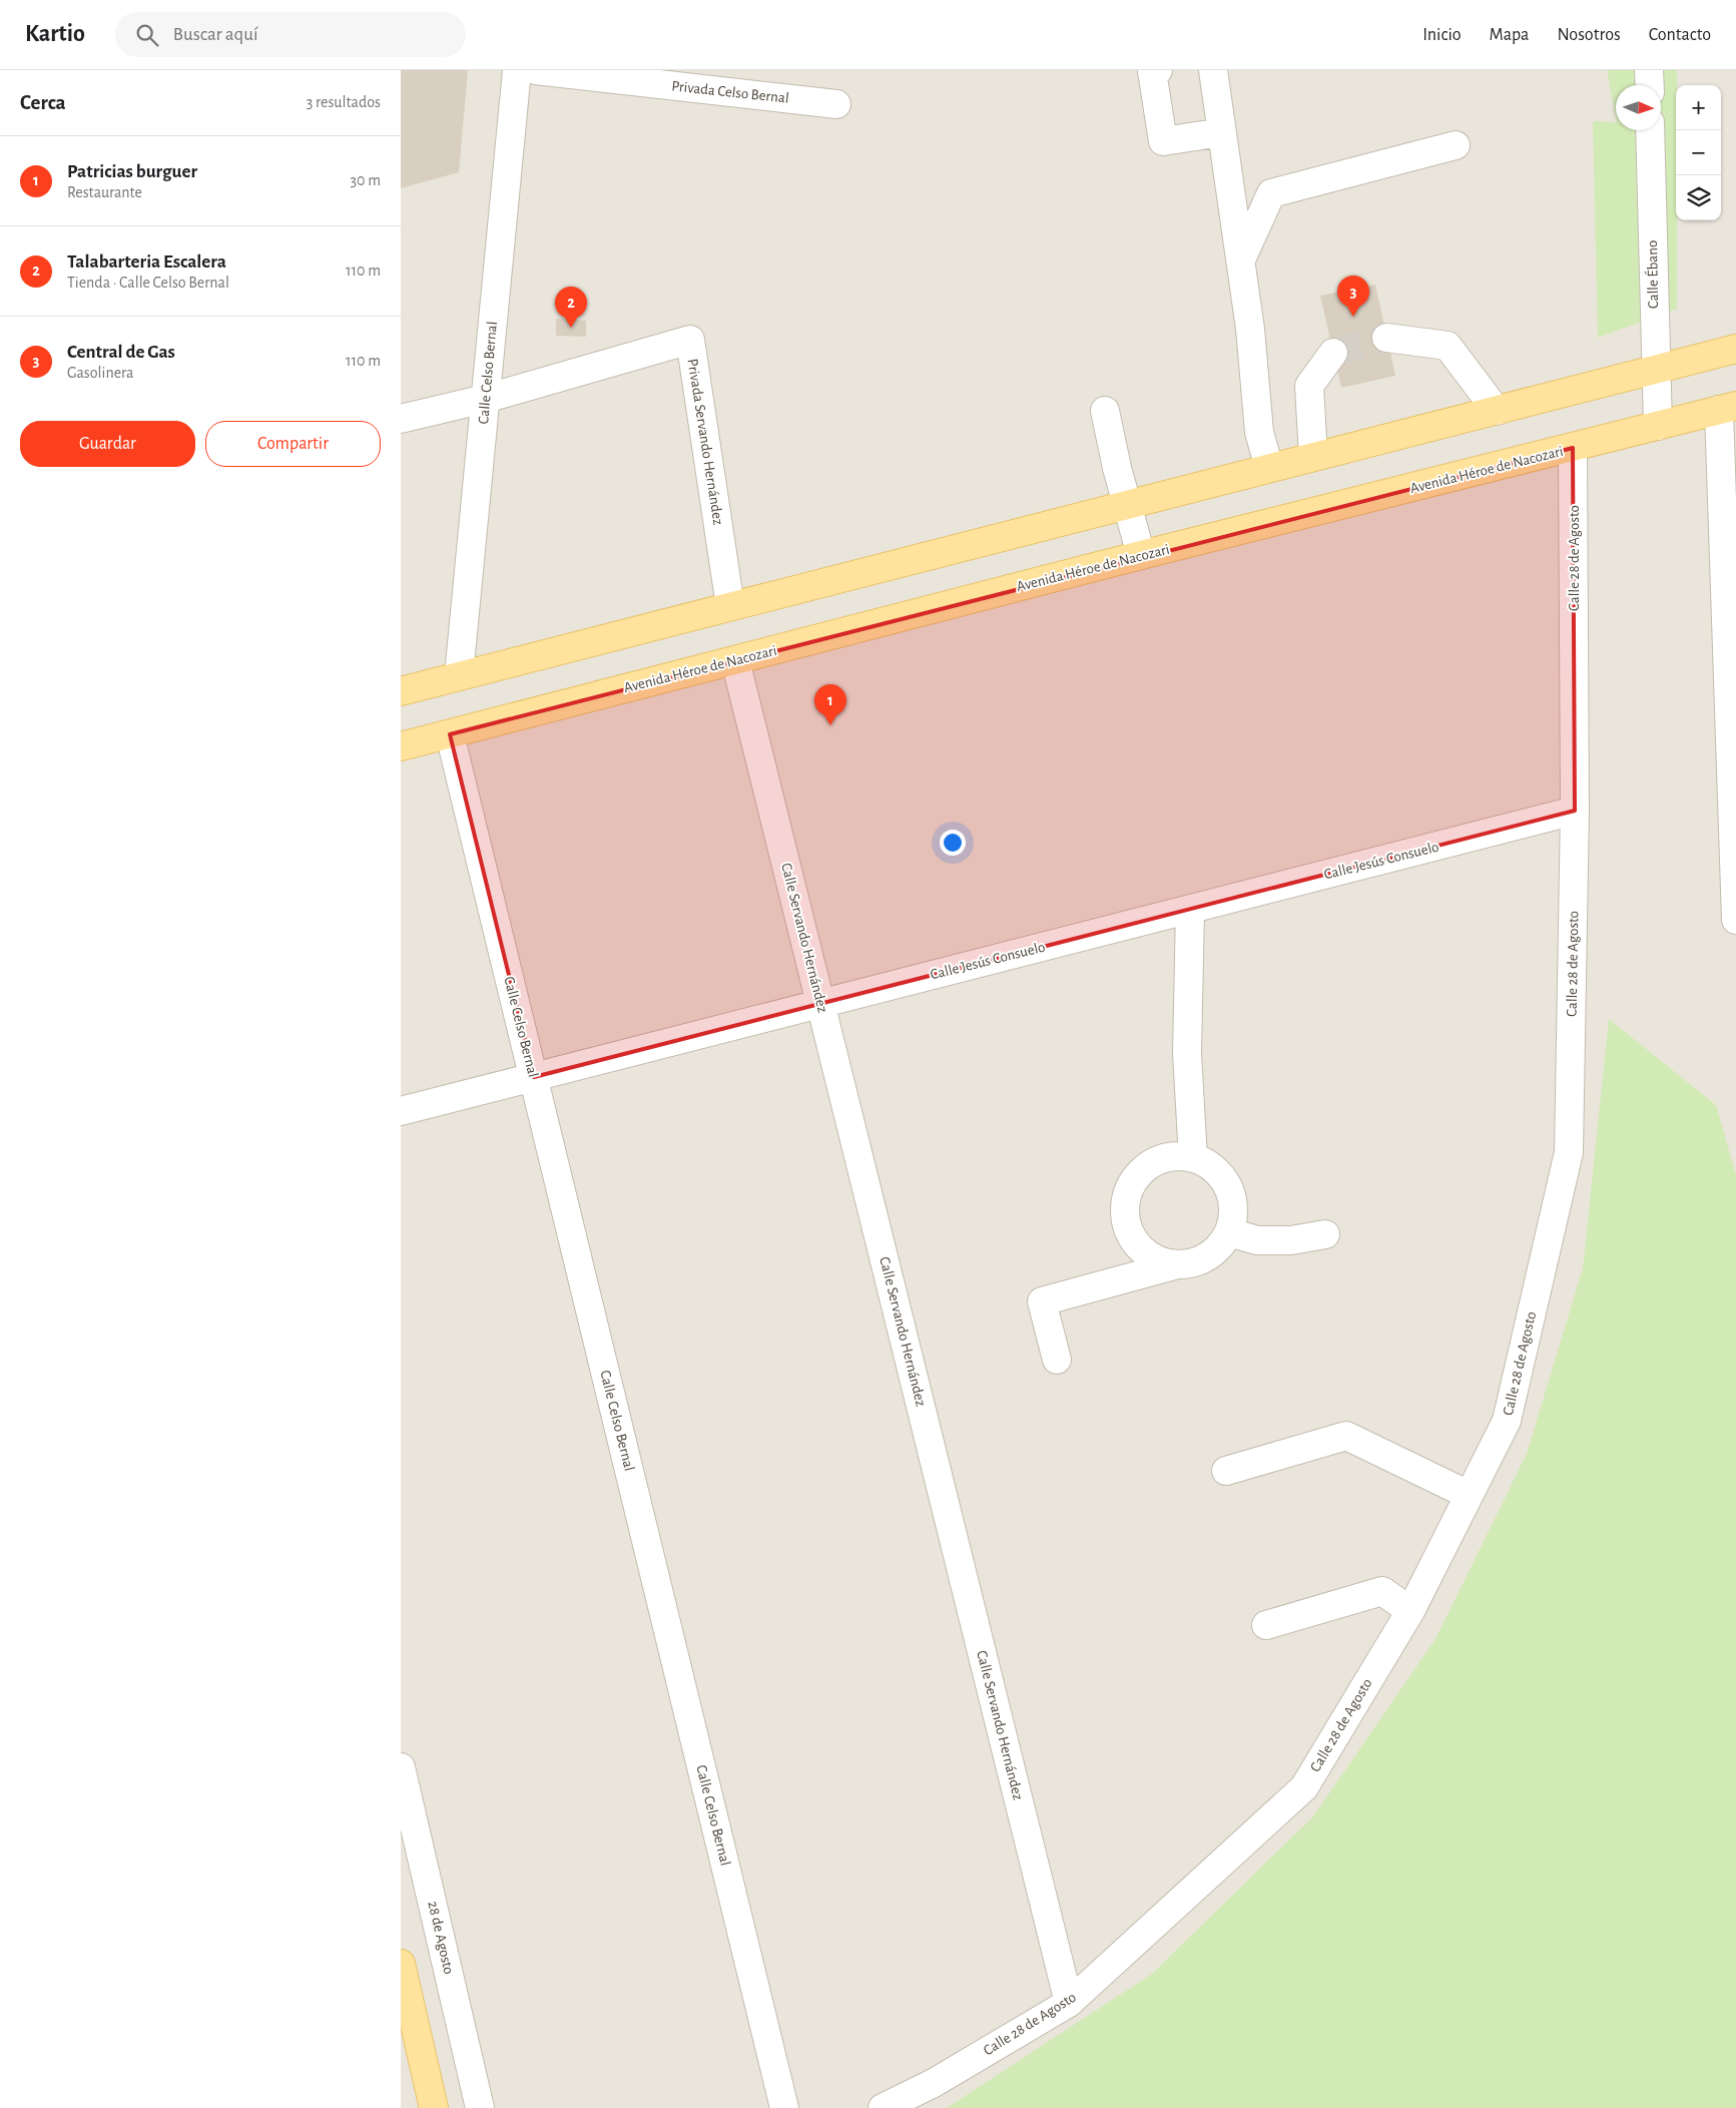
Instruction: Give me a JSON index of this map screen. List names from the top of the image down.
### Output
{
  "streets": {
    "main road": ["Avenida Héroe de Nacozari"],
    "street": [
      "Privada Celso Bernal",
      "Calle Ébano",
      "Calle Celso Bernal",
      "Privada Servando Hernández",
      "Calle 28 de Agosto",
      "Calle Jesús Consuelo",
      "Calle Servando Hernández",
      "28 de Agosto"
    ]
  },
  "crossings": [
    ["Calle Ébano", "Avenida Héroe de Nacozari"],
    ["Calle Celso Bernal", "Privada Servando Hernández"],
    ["Calle Celso Bernal", "Avenida Héroe de Nacozari"],
    ["Calle Celso Bernal", "Calle Jesús Consuelo"],
    ["Avenida Héroe de Nacozari", "Calle 28 de Agosto"],
    ["Avenida Héroe de Nacozari", "Calle Servando Hernández"],
    ["Calle 28 de Agosto", "Calle Jesús Consuelo"],
    ["Calle 28 de Agosto", "Calle Servando Hernández"],
    ["Calle Jesús Consuelo", "Calle Servando Hernández"]
  ],
  "north": "right",
  "page": {
    "header": "Kartio",
    "search": "Buscar aquí",
    "nav": [
      "Inicio",
      "Mapa",
      "Nosotros",
      "Contacto"
    ],
    "heading": ["Cerca", "3 resultados"],
    "map_buttons": ["+", "−"],
    "list": [
      {
        "mark": "1",
        "name": "Patricias burguer",
        "note": "Restaurante",
        "value": "30 m"
      },
      {
        "mark": "2",
        "name": "Talabarteria Escalera",
        "note": "Tienda · Calle Celso Bernal",
        "value": "110 m"
      },
      {
        "mark": "3",
        "name": "Central de Gas",
        "note": "Gasolinera",
        "value": "110 m"
      }
    ],
    "pins": ["3", "2", "1"],
    "buttons": ["Guardar", "Compartir"]
  }
}
